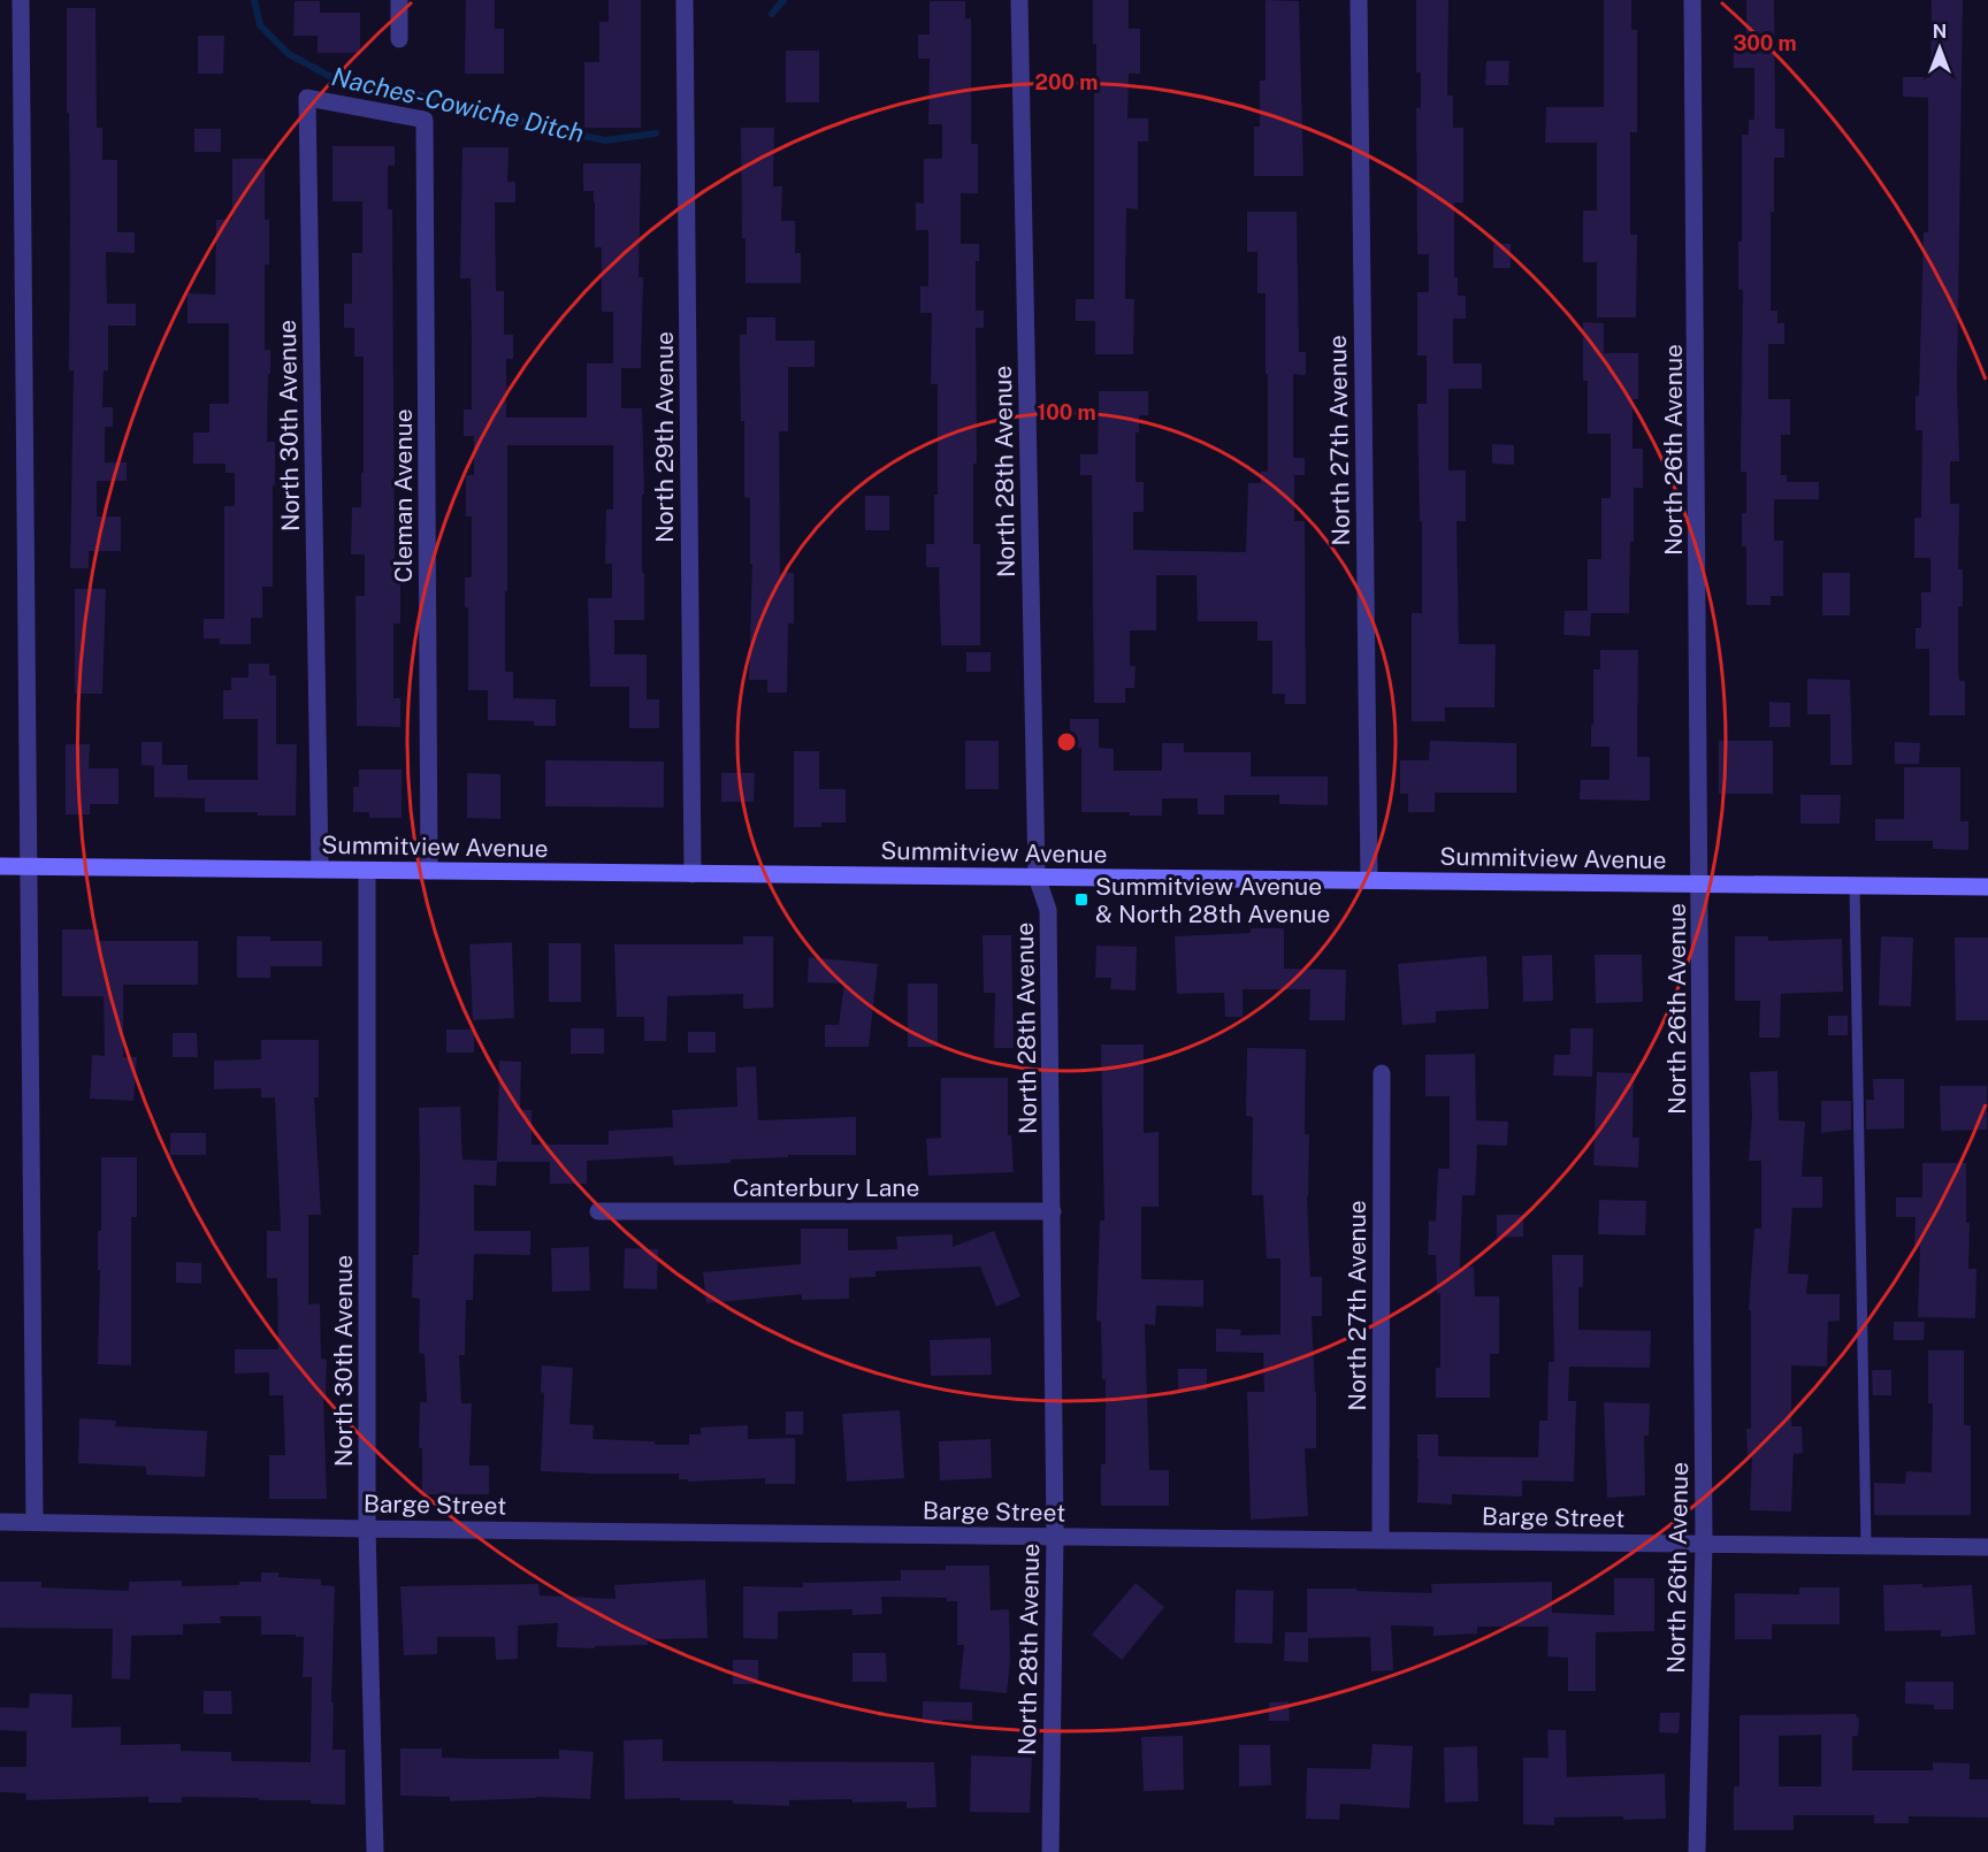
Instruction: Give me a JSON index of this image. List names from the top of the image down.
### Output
{
  "streets": {
    "main road": ["Summitview Avenue"],
    "street": [
      "North 30th Avenue",
      "North 29th Avenue",
      "North 27th Avenue",
      "North 26th Avenue",
      "North 28th Avenue",
      "Cleman Avenue",
      "Canterbury Lane",
      "Barge Street"
    ]
  },
  "crossings": [
    ["North 30th Avenue", "Cleman Avenue"],
    ["North 30th Avenue", "Summitview Avenue"],
    ["North 30th Avenue", "Barge Street"],
    ["North 29th Avenue", "Summitview Avenue"],
    ["North 27th Avenue", "Summitview Avenue"],
    ["North 27th Avenue", "Barge Street"],
    ["North 26th Avenue", "Summitview Avenue"],
    ["North 26th Avenue", "Barge Street"],
    ["North 28th Avenue", "Summitview Avenue"],
    ["North 28th Avenue", "Canterbury Lane"],
    ["North 28th Avenue", "Barge Street"],
    ["Cleman Avenue", "Summitview Avenue"]
  ],
  "water": ["Naches-Cowiche Ditch"],
  "places": {
    "transit": ["Summitview Avenue & North 28th Avenue"]
  },
  "north": "top",
  "rings": ["300 m", "200 m", "100 m"]
}
